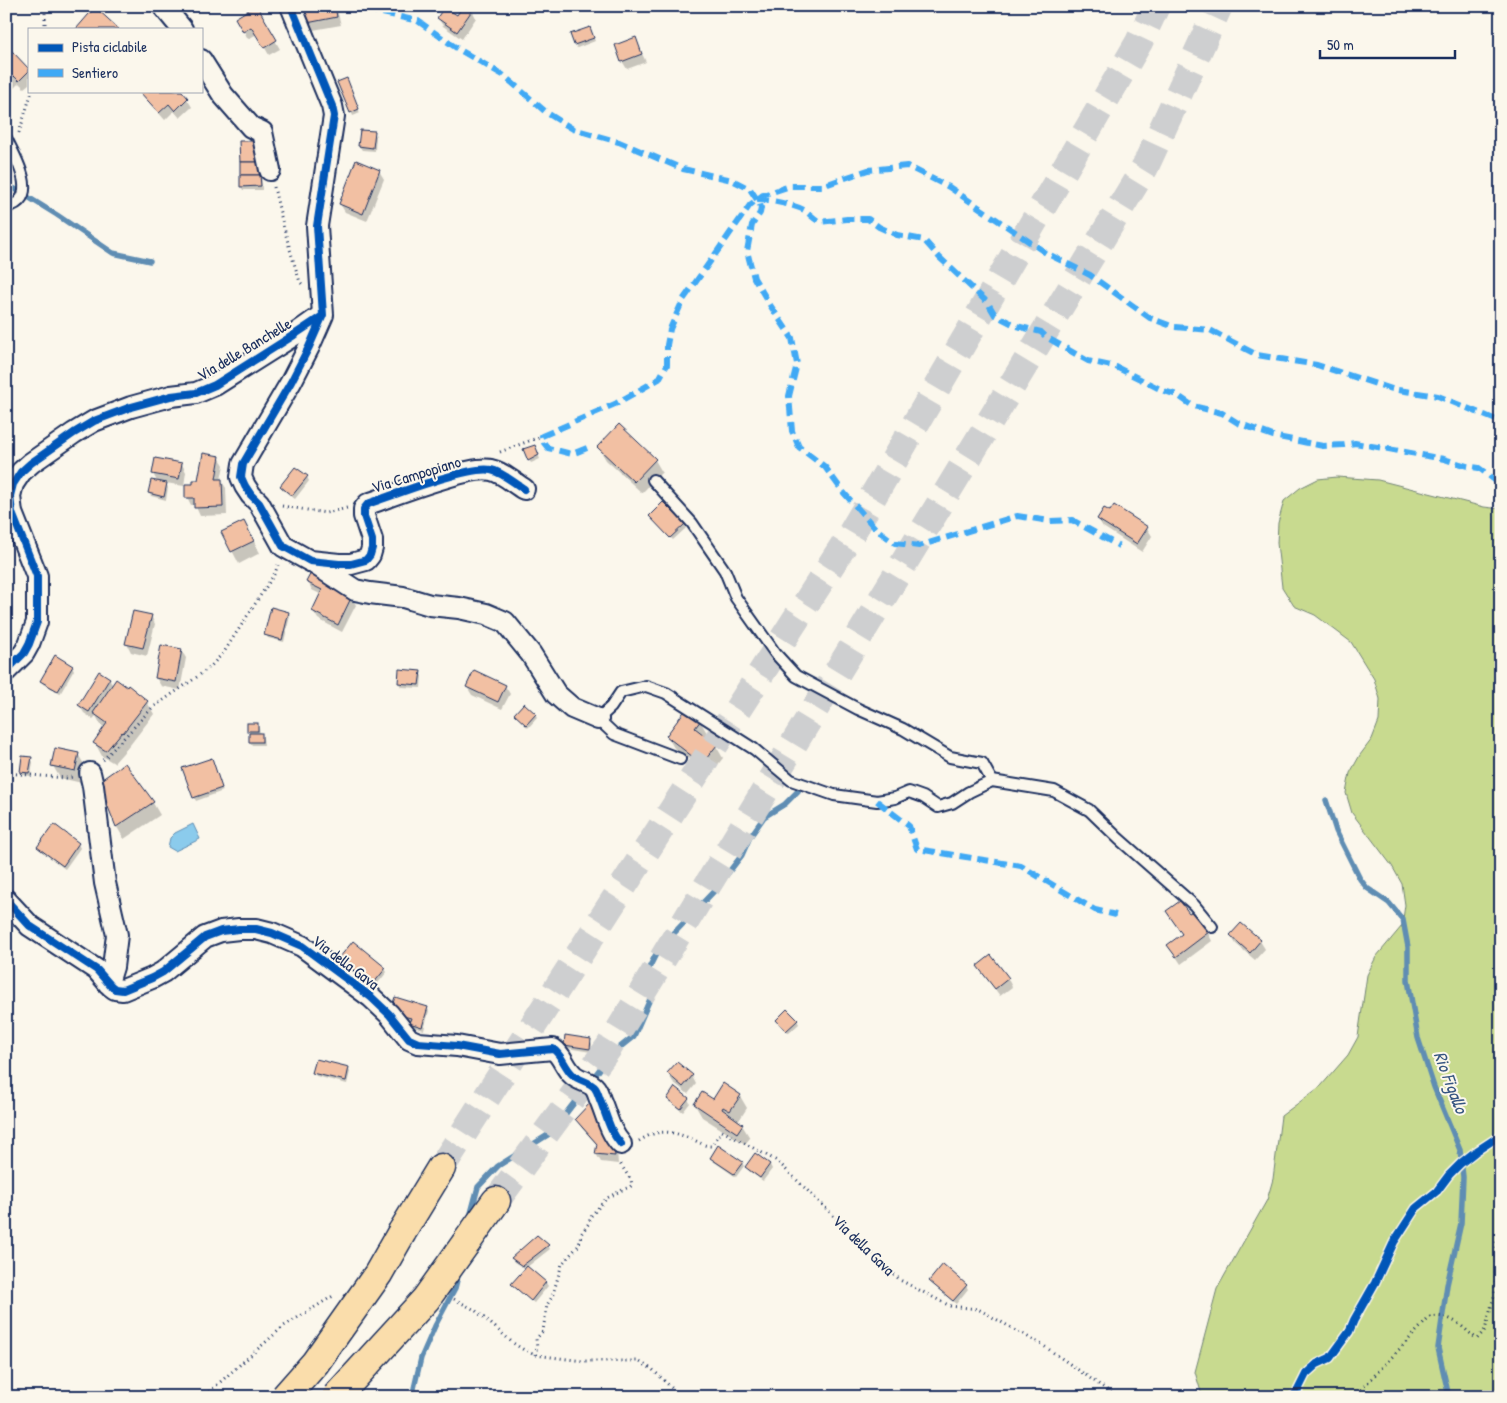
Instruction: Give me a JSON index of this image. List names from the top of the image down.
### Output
{
  "streets": {
    "street": ["Via delle Banchelle", "Via Campopiano", "Via della Gava"]
  },
  "water": ["Rio Figallo"],
  "legend": ["Pista ciclabile", "Sentiero"],
  "scale_bar": "50 m"
}
